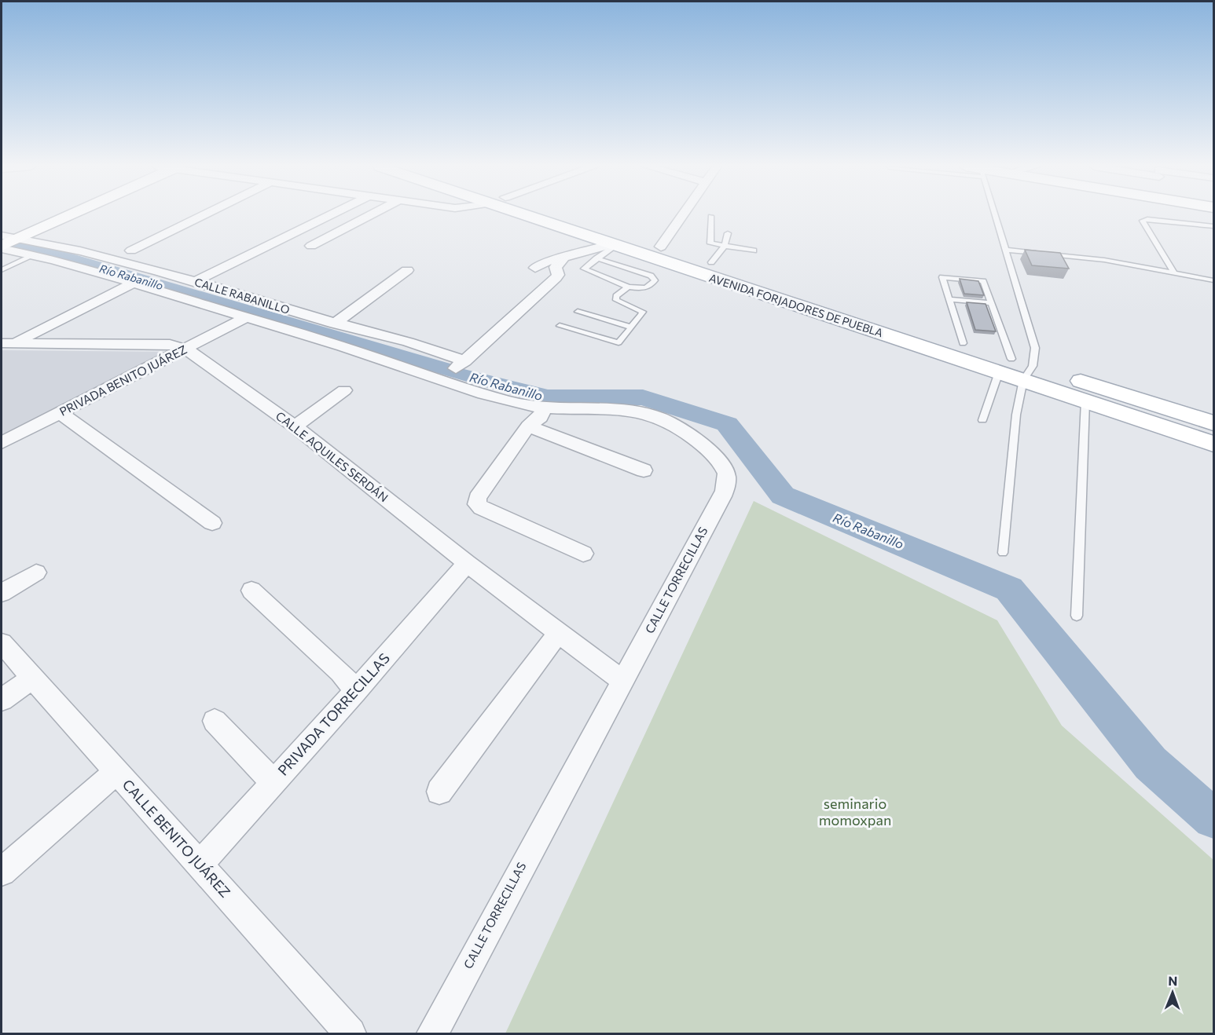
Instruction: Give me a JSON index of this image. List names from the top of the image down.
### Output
{
  "streets": {
    "main road": ["AVENIDA FORJADORES DE PUEBLA"],
    "street": [
      "CALLE RABANILLO",
      "PRIVADA BENITO JUÁREZ",
      "CALLE AQUILES SERDÁN",
      "CALLE TORRECILLAS",
      "PRIVADA TORRECILLAS",
      "CALLE BENITO JUÁREZ"
    ]
  },
  "crossings": [
    ["PRIVADA BENITO JUÁREZ", "CALLE AQUILES SERDÁN"],
    ["PRIVADA BENITO JUÁREZ", "CALLE TORRECILLAS"],
    ["CALLE AQUILES SERDÁN", "CALLE TORRECILLAS"],
    ["CALLE AQUILES SERDÁN", "PRIVADA TORRECILLAS"],
    ["PRIVADA TORRECILLAS", "CALLE BENITO JUÁREZ"]
  ],
  "water": ["Río Rabanillo"],
  "parks": ["seminario momoxpan"],
  "north": "top"
}
